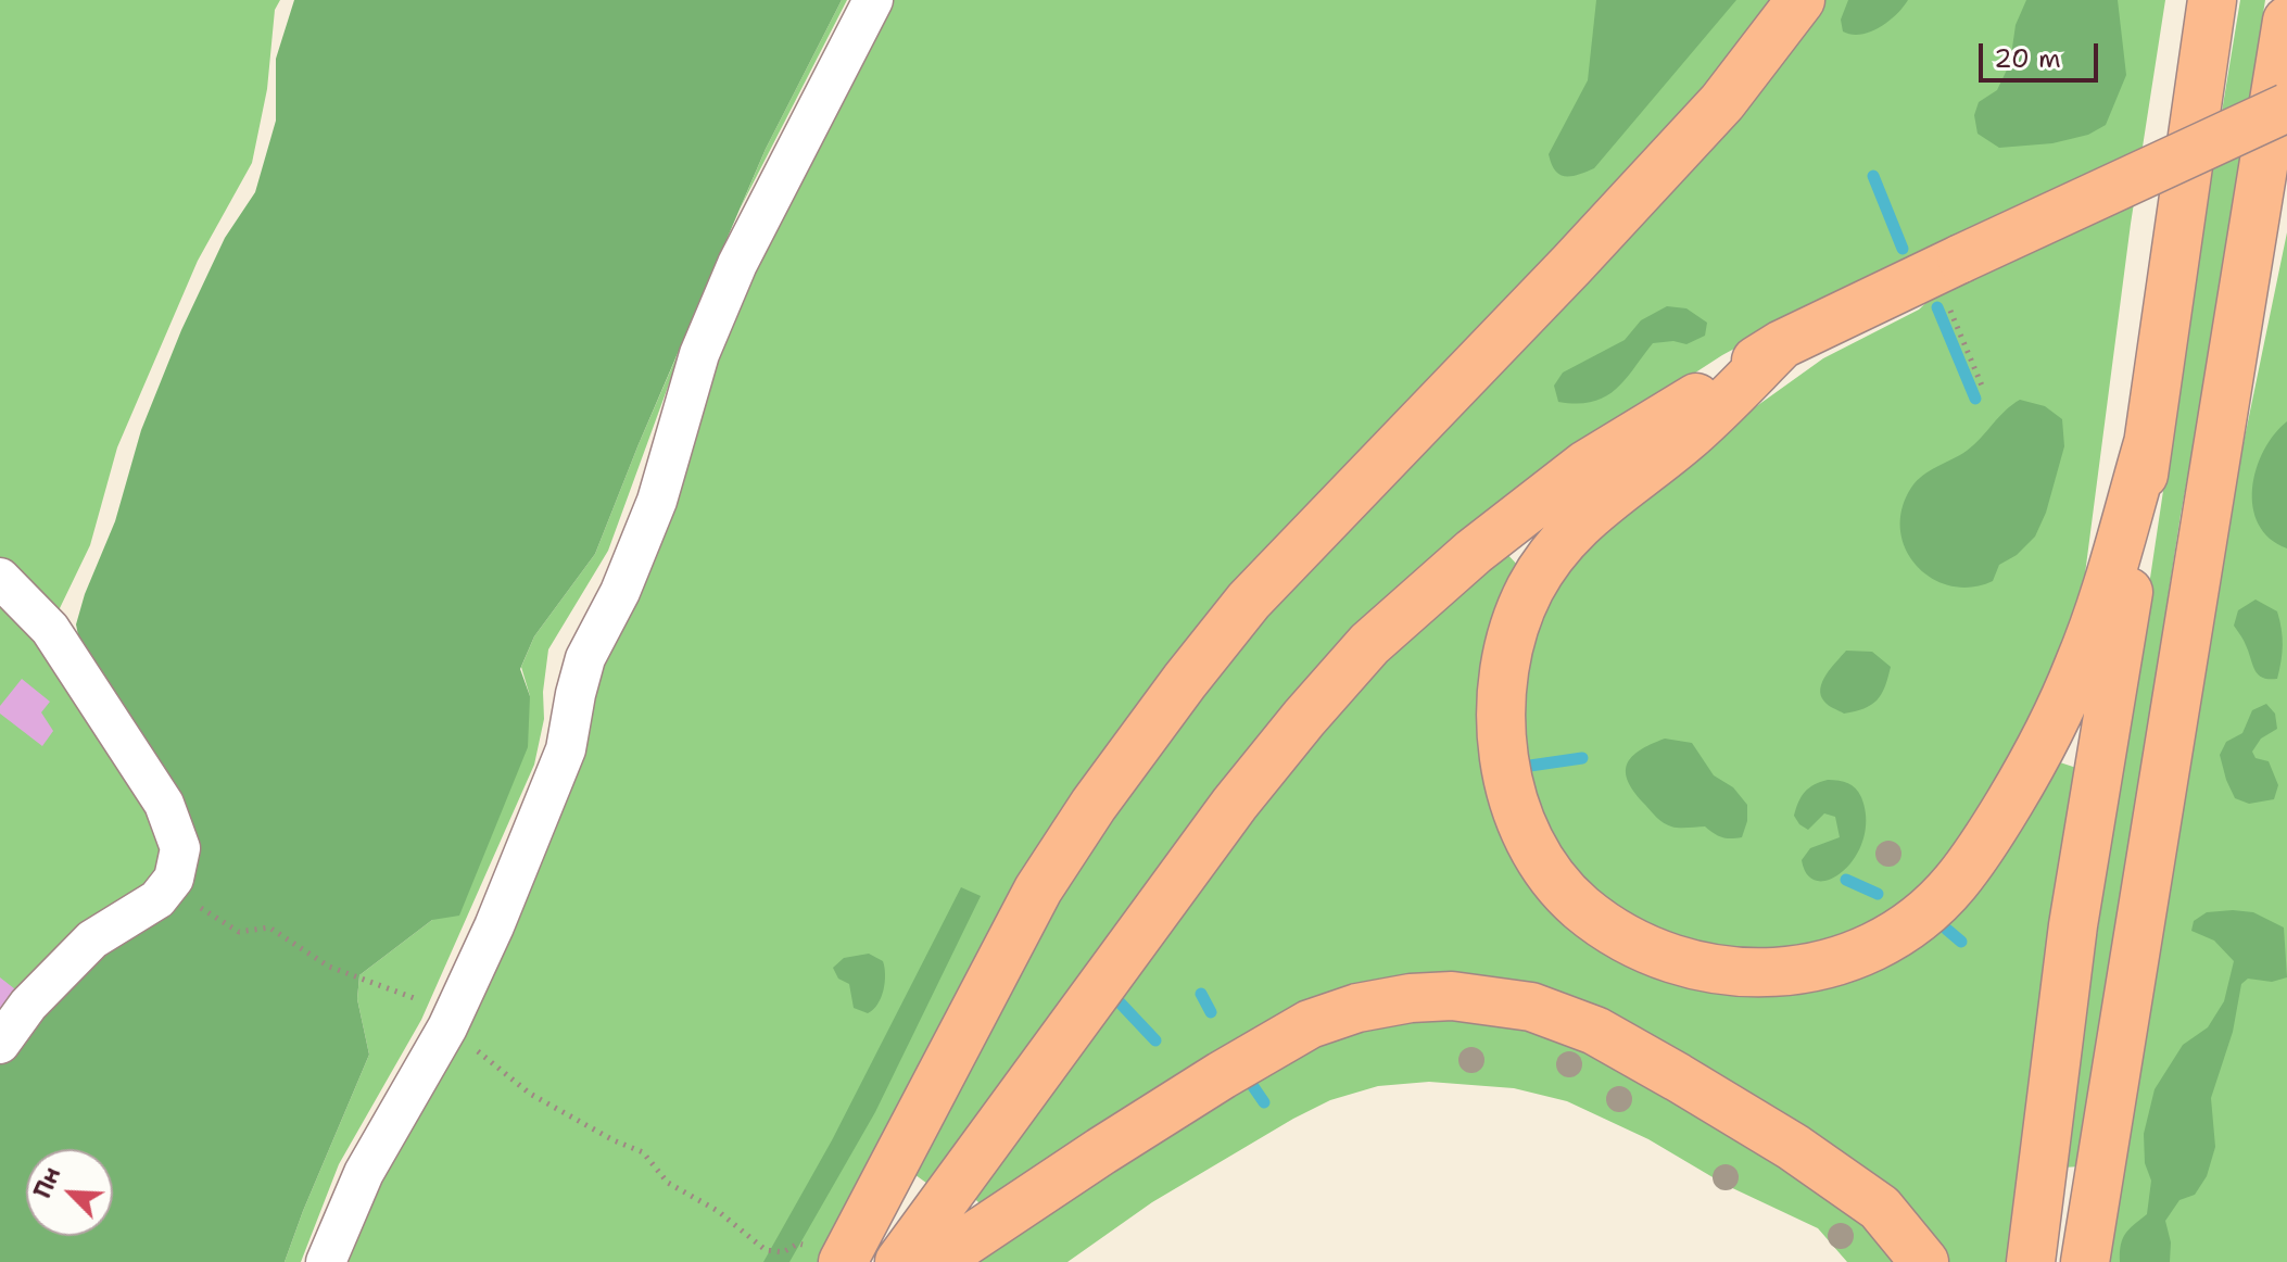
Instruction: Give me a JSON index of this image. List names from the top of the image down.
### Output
{
  "scale_bar": "20 m",
  "north": "top left"
}
